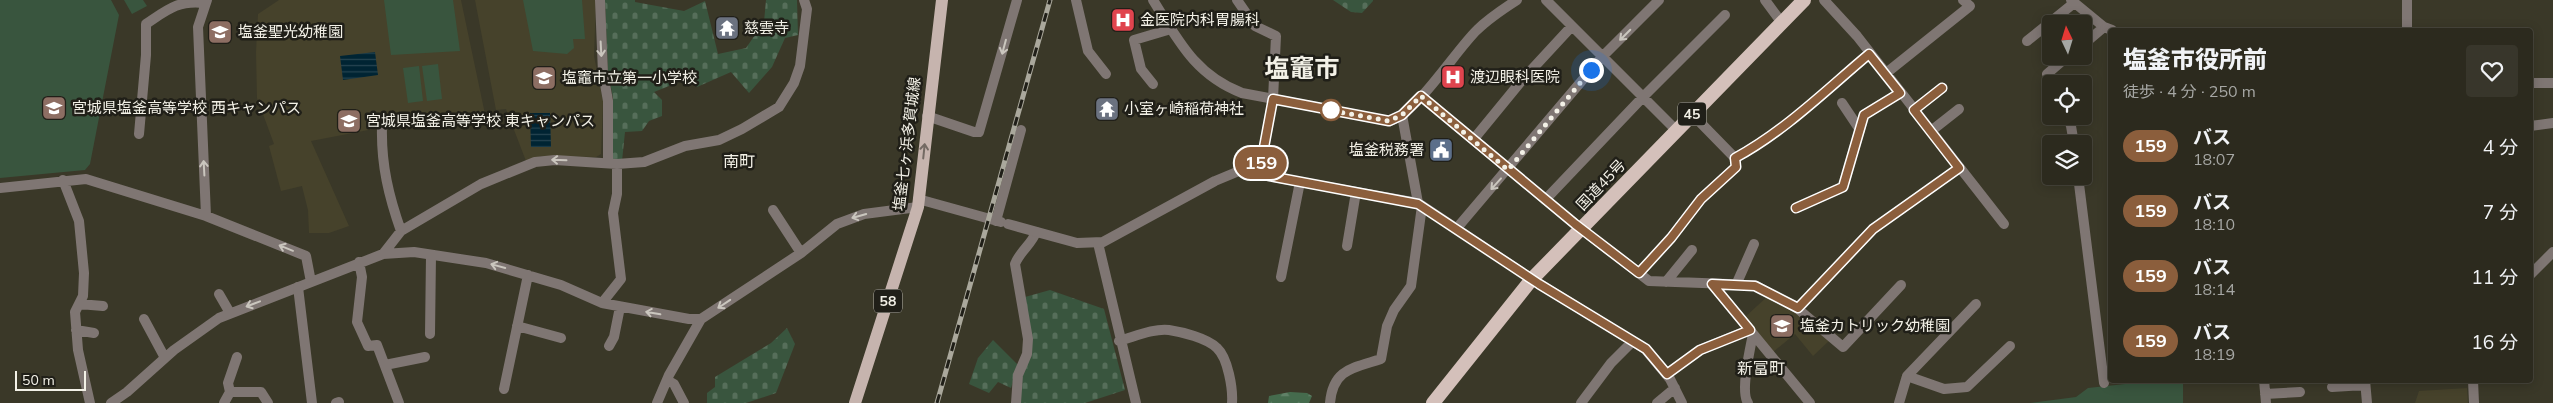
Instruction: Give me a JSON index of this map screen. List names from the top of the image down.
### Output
{
  "streets": {
    "highway": ["45", "国道45号"],
    "main road": ["塩釜七ヶ浜多賀城線", "58"]
  },
  "districts": ["塩竈市", "南町", "新富町"],
  "places": {
    "hospital": ["金医院内科胃腸科", "渡辺眼科医院"],
    "temple": ["慈雲寺", "小室ヶ崎稲荷神社"],
    "school or university": [
      "塩釜聖光幼稚園",
      "塩竈市立第一小学校",
      "宮城県塩釜高等学校 西キャンパス",
      "宮城県塩釜高等学校 東キャンパス",
      "塩釜カトリック幼稚園"
    ],
    "public building": ["塩釜税務署"]
  },
  "lines": ["bus line 159"],
  "scale_bar": "50 m",
  "north": "top",
  "page": {
    "on_map": "159",
    "heading": ["塩釜市役所前", "徒歩 · 4 分 · 250 m"],
    "list": [
      {
        "mark": "159",
        "name": "バス",
        "note": "18:07",
        "value": "4 分"
      },
      {
        "mark": "159",
        "name": "バス",
        "note": "18:10",
        "value": "7 分"
      },
      {
        "mark": "159",
        "name": "バス",
        "note": "18:14",
        "value": "11 分"
      },
      {
        "mark": "159",
        "name": "バス",
        "note": "18:19",
        "value": "16 分"
      }
    ],
    "scale": "50 m"
  }
}
